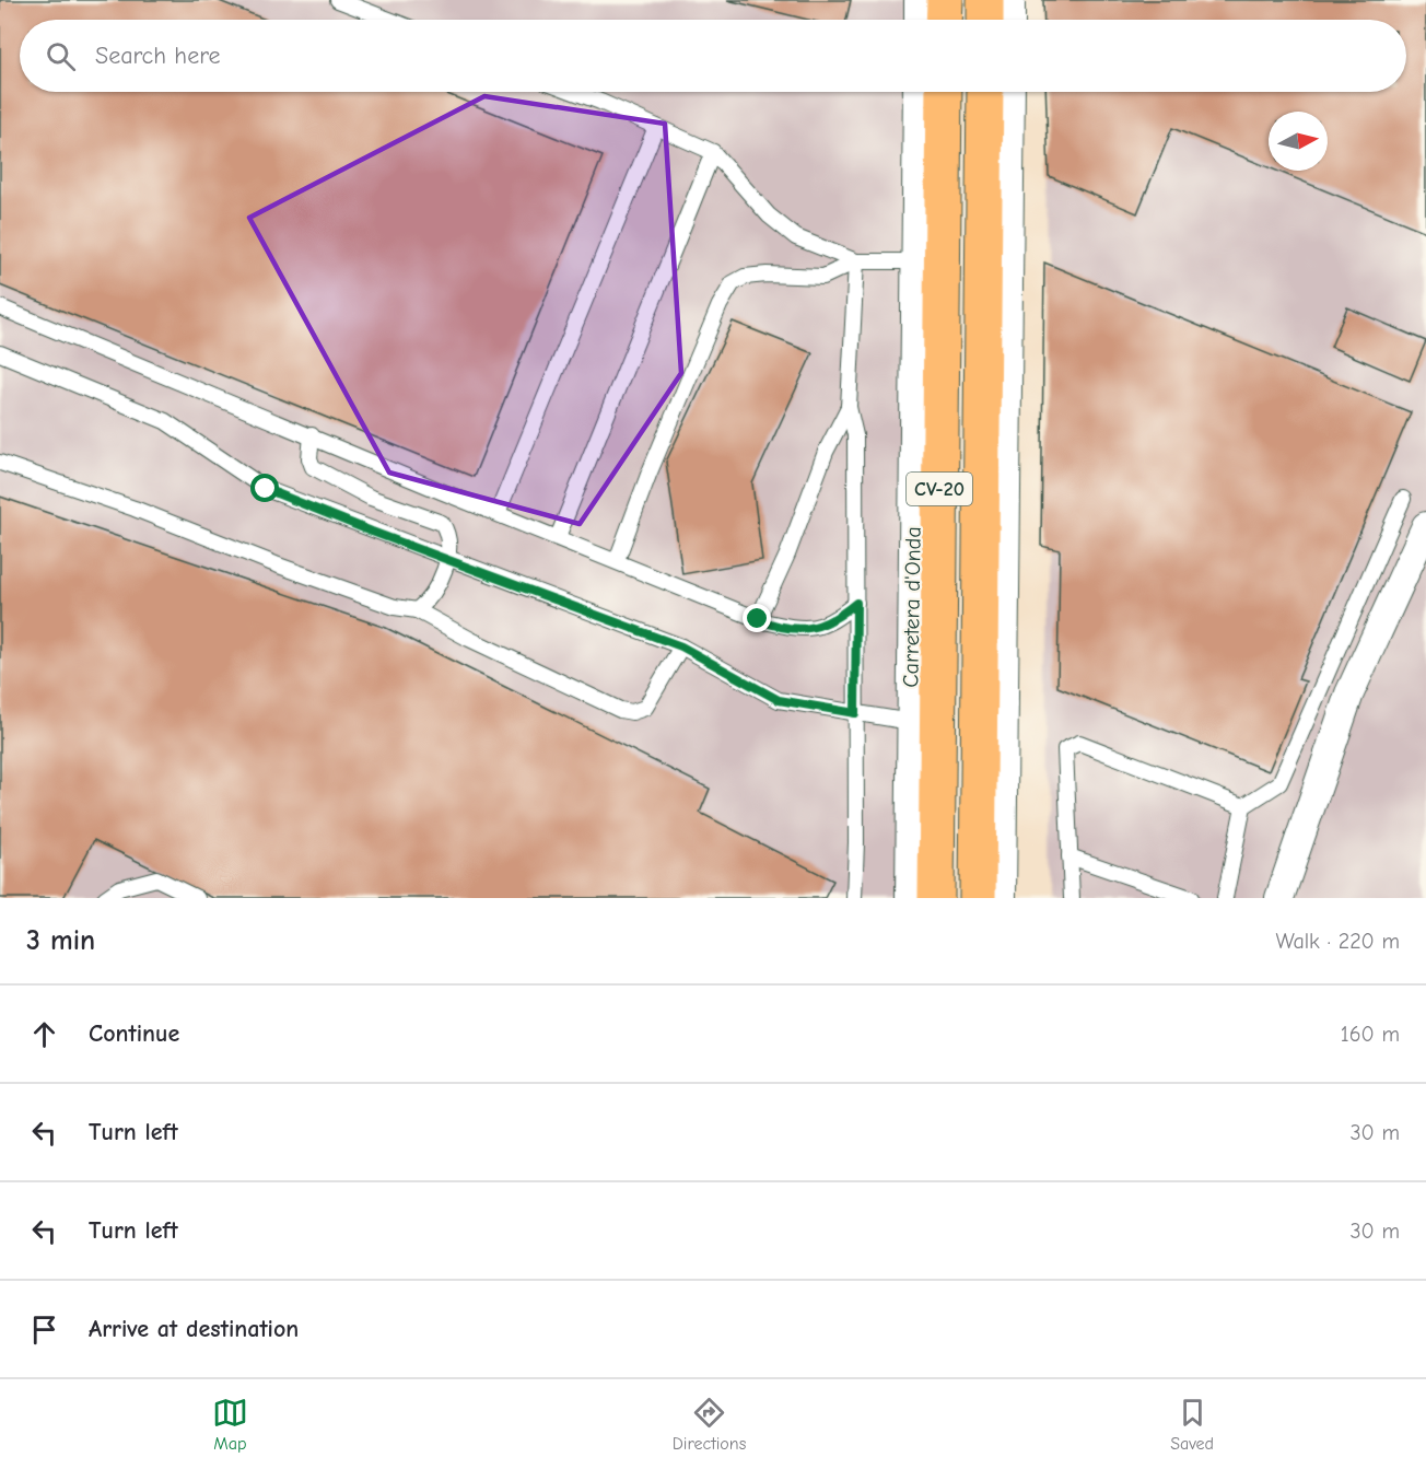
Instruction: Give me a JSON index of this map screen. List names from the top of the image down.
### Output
{
  "streets": {
    "main road": ["CV-20", "Carretera d'Onda"]
  },
  "north": "right",
  "page": {
    "search": "Search here",
    "heading": ["3 min", "Walk · 220 m"],
    "list": [
      ["Continue", "160 m"],
      ["Turn left", "30 m"],
      ["Turn left", "30 m"],
      "Arrive at destination"
    ],
    "nav": ["Map", "Directions", "Saved"]
  }
}
